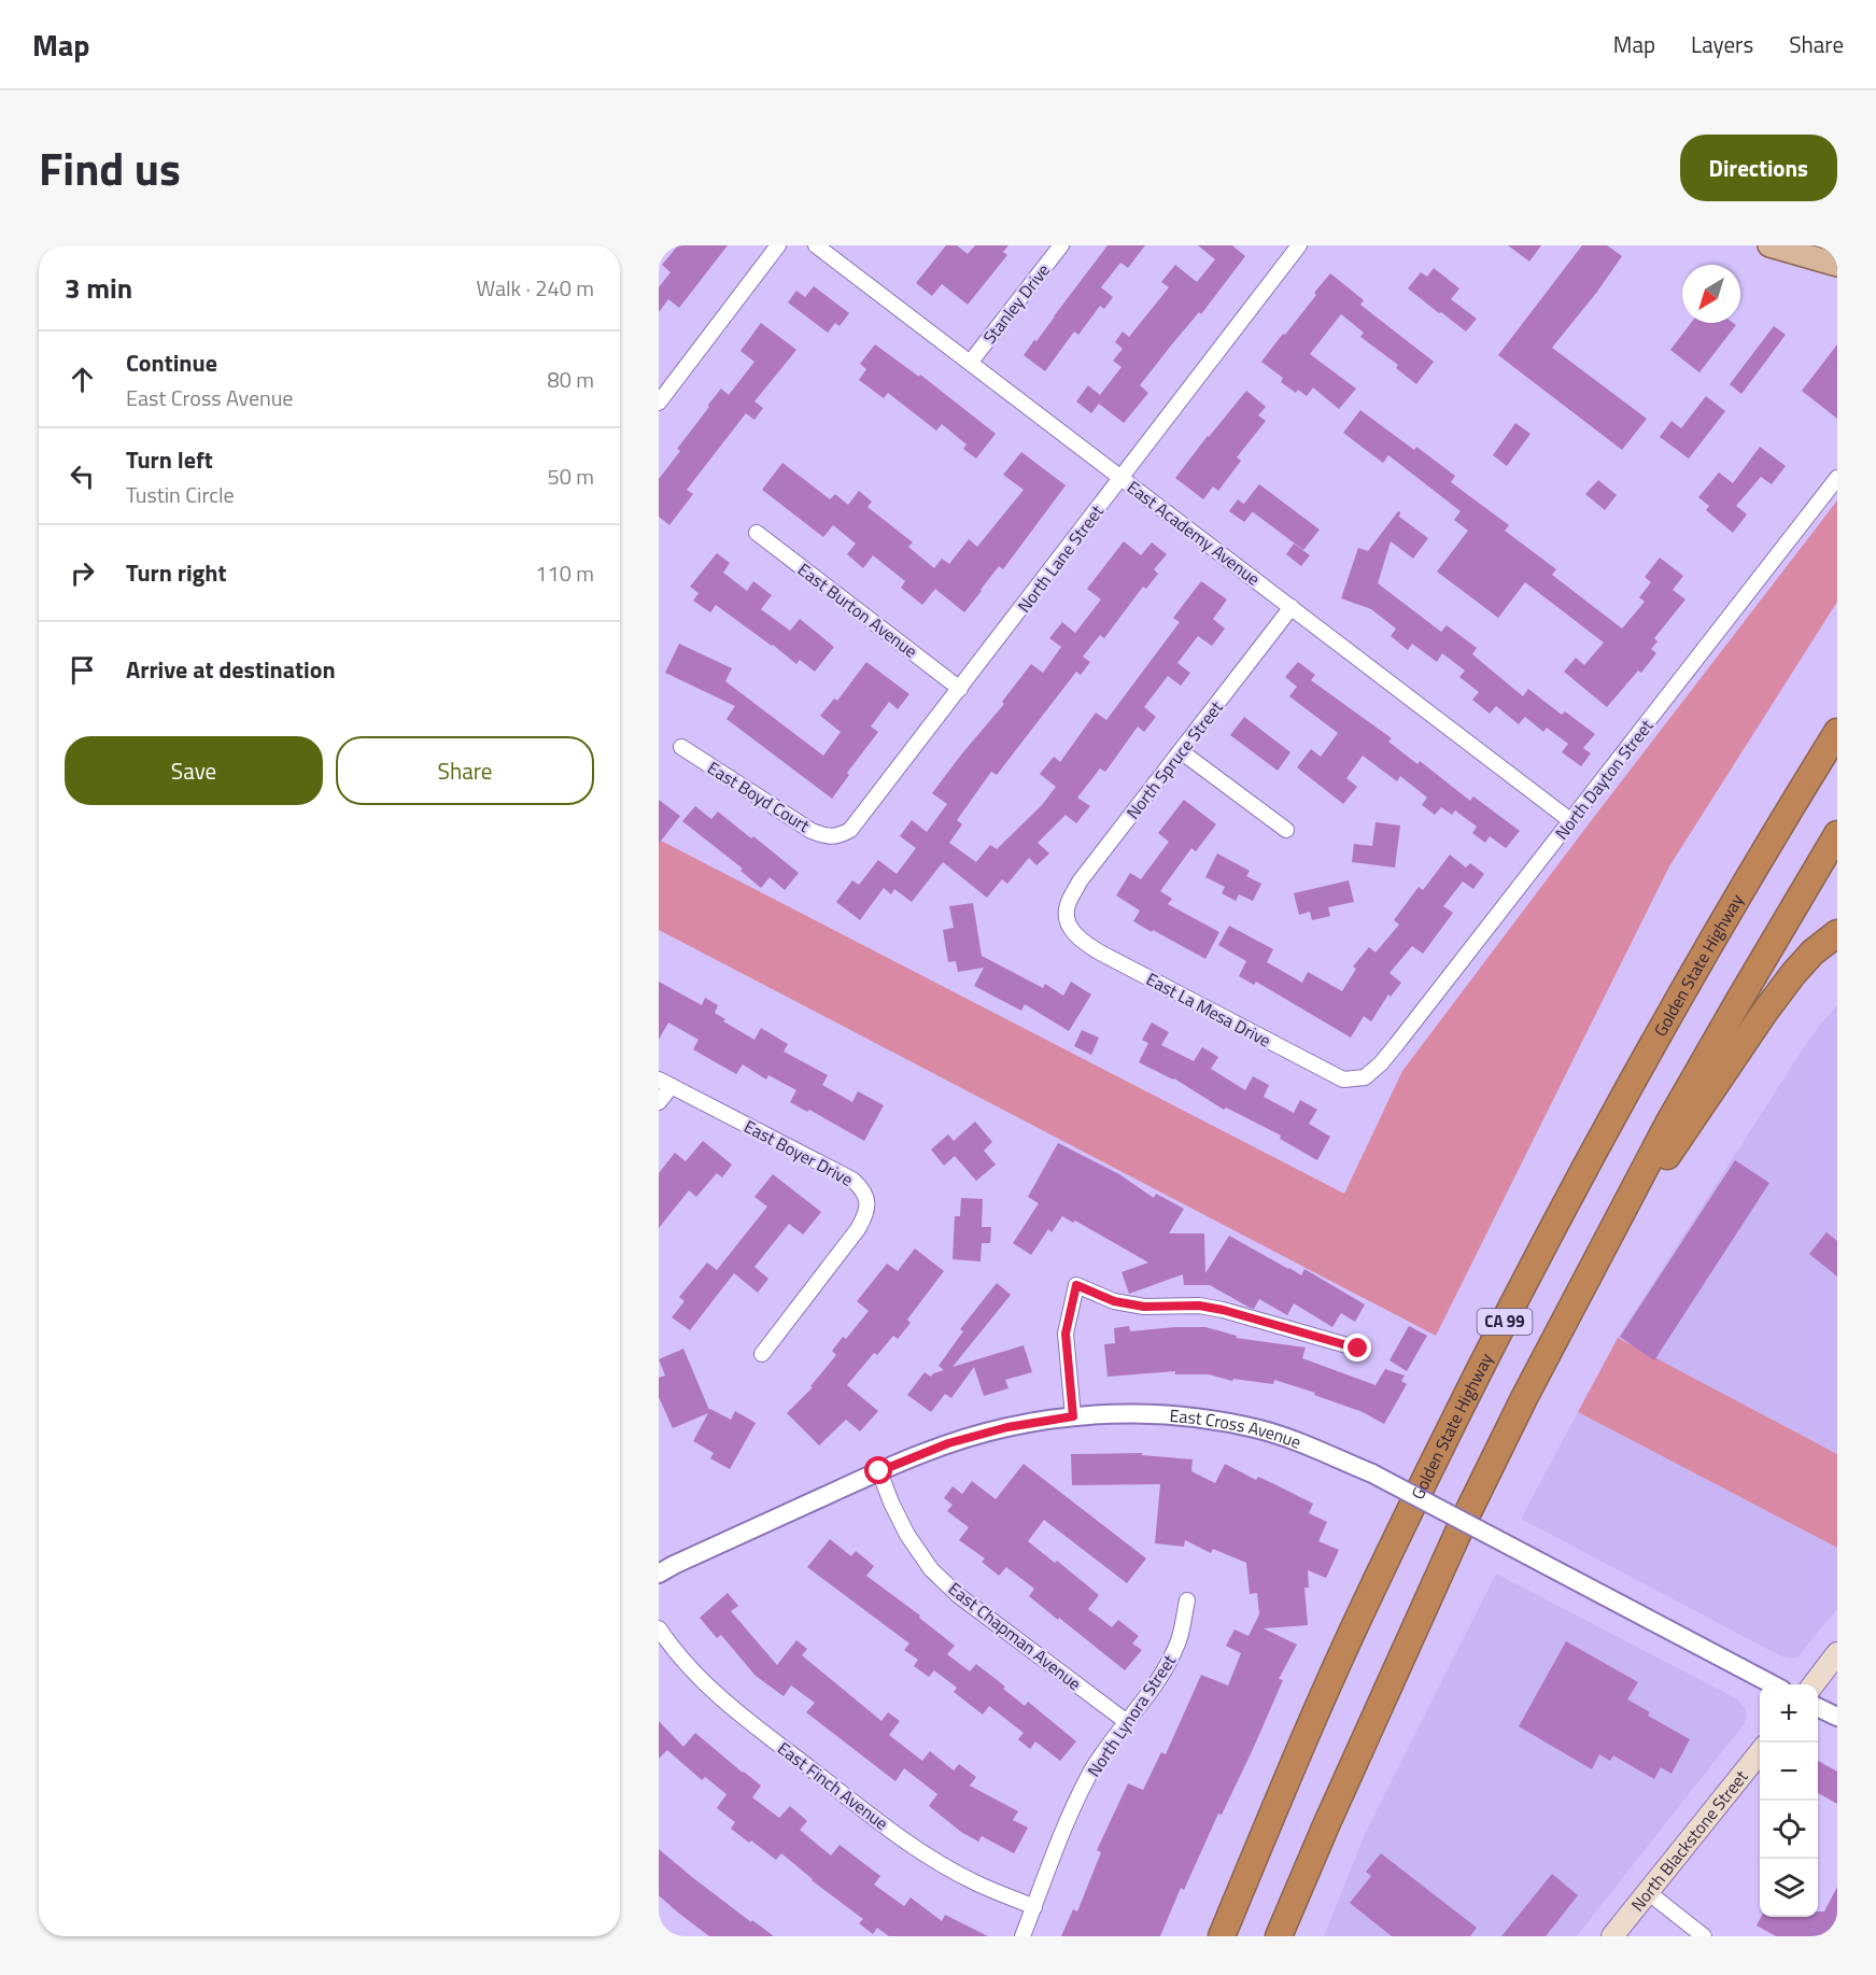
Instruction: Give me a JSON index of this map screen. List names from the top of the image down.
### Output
{
  "streets": {
    "highway": ["Golden State Highway", "CA 99"],
    "main road": ["North Blackstone Street"],
    "street": [
      "Stanley Drive",
      "East Academy Avenue",
      "North Lane Street",
      "East Burton Avenue",
      "North Spruce Street",
      "North Dayton Street",
      "East Boyd Court",
      "East La Mesa Drive",
      "East Boyer Drive",
      "East Cross Avenue",
      "East Chapman Avenue",
      "North Lynora Street",
      "East Finch Avenue"
    ]
  },
  "crossings": [
    ["Stanley Drive", "East Academy Avenue"],
    ["East Academy Avenue", "North Lane Street"],
    ["East Academy Avenue", "North Spruce Street"],
    ["East Academy Avenue", "North Dayton Street"],
    ["North Lane Street", "East Burton Avenue"],
    ["North Lane Street", "East Boyd Court"],
    ["North Spruce Street", "East La Mesa Drive"],
    ["North Dayton Street", "East La Mesa Drive"],
    ["East Cross Avenue", "East Chapman Avenue"],
    ["East Chapman Avenue", "North Lynora Street"],
    ["North Lynora Street", "East Finch Avenue"]
  ],
  "north": "bottom left",
  "page": {
    "header": "Map",
    "nav": ["Map", "Layers", "Share"],
    "title": "Find us",
    "buttons": [
      "Directions",
      ["Save", "Share"]
    ],
    "heading": ["3 min", "Walk · 240 m"],
    "list": [
      ["Continue", "East Cross Avenue", "80 m"],
      ["Turn left", "Tustin Circle", "50 m"],
      ["Turn right", "110 m"],
      "Arrive at destination"
    ],
    "map_buttons": ["+", "−"]
  }
}
